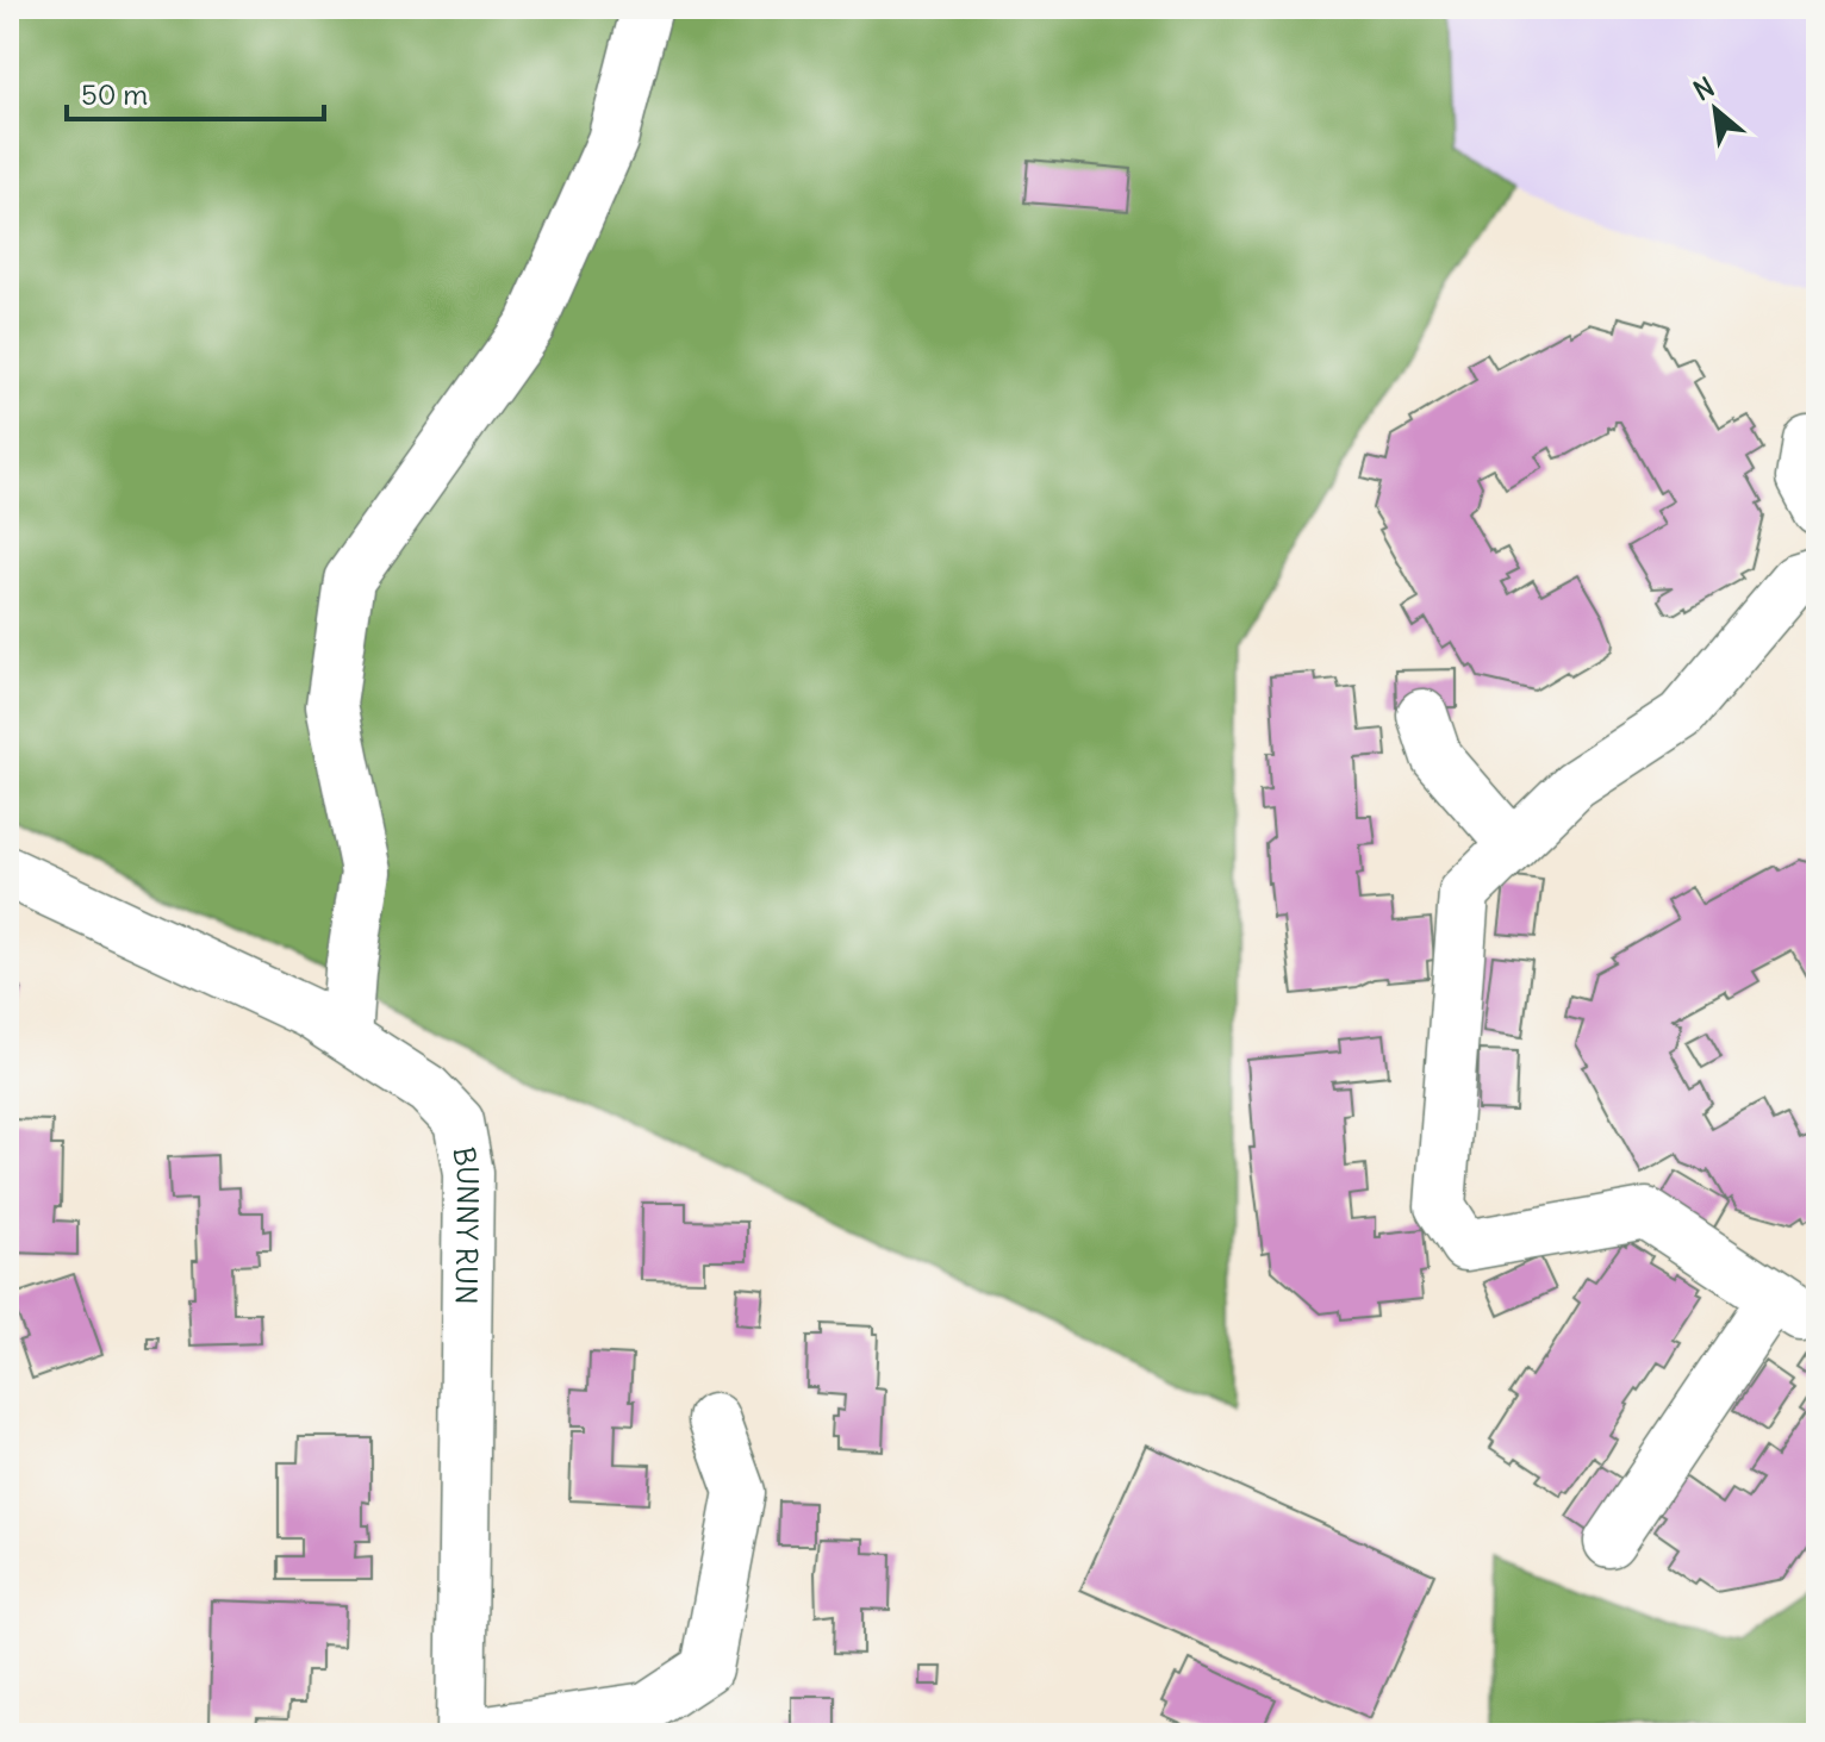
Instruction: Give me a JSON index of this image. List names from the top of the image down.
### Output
{
  "streets": {
    "street": ["BUNNY RUN"]
  },
  "scale_bar": "50 m",
  "north": "top left"
}
